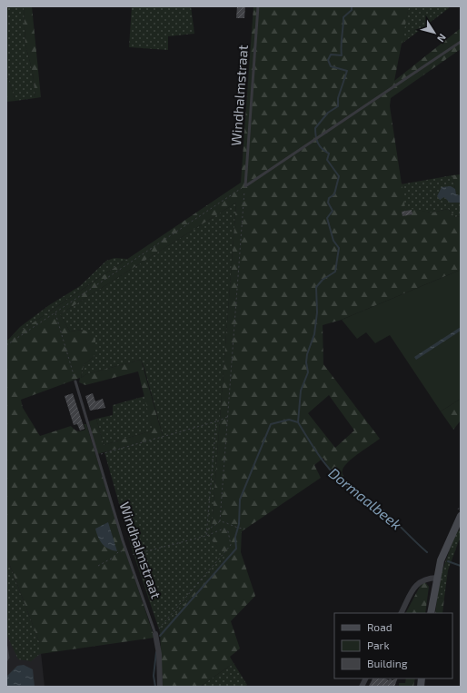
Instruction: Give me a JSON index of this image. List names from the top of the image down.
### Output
{
  "streets": {
    "street": ["Windhalmstraat"]
  },
  "water": ["Dormaalbeek"],
  "legend": ["Road", "Park", "Building"],
  "north": "bottom right"
}
